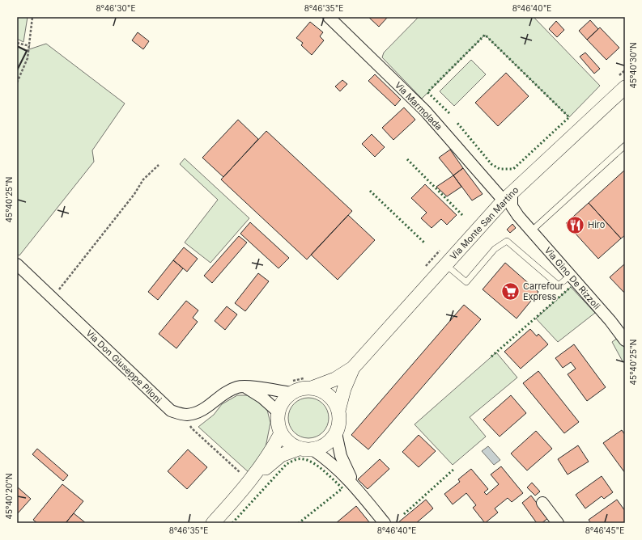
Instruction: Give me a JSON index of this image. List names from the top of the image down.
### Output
{
  "streets": {
    "street": [
      "Via Marmolada",
      "Via Monte San Martino",
      "Via Gino De Rizzoli",
      "Via Don Giuseppe Piloni"
    ]
  },
  "crossings": [
    ["Via Marmolada", "Via Monte San Martino"],
    ["Via Marmolada", "Via Gino De Rizzoli"],
    ["Via Monte San Martino", "Via Gino De Rizzoli"]
  ],
  "places": {
    "restaurant": ["Hiro"],
    "supermarket": ["Carrefour Express"]
  },
  "coordinates": [
    "8°46'30\"E",
    "8°46'35\"E",
    "8°46'40\"E",
    "45°40'30\"N",
    "45°40'25\"N",
    "45°40'20\"N",
    "8°46'45\"E"
  ]
}
